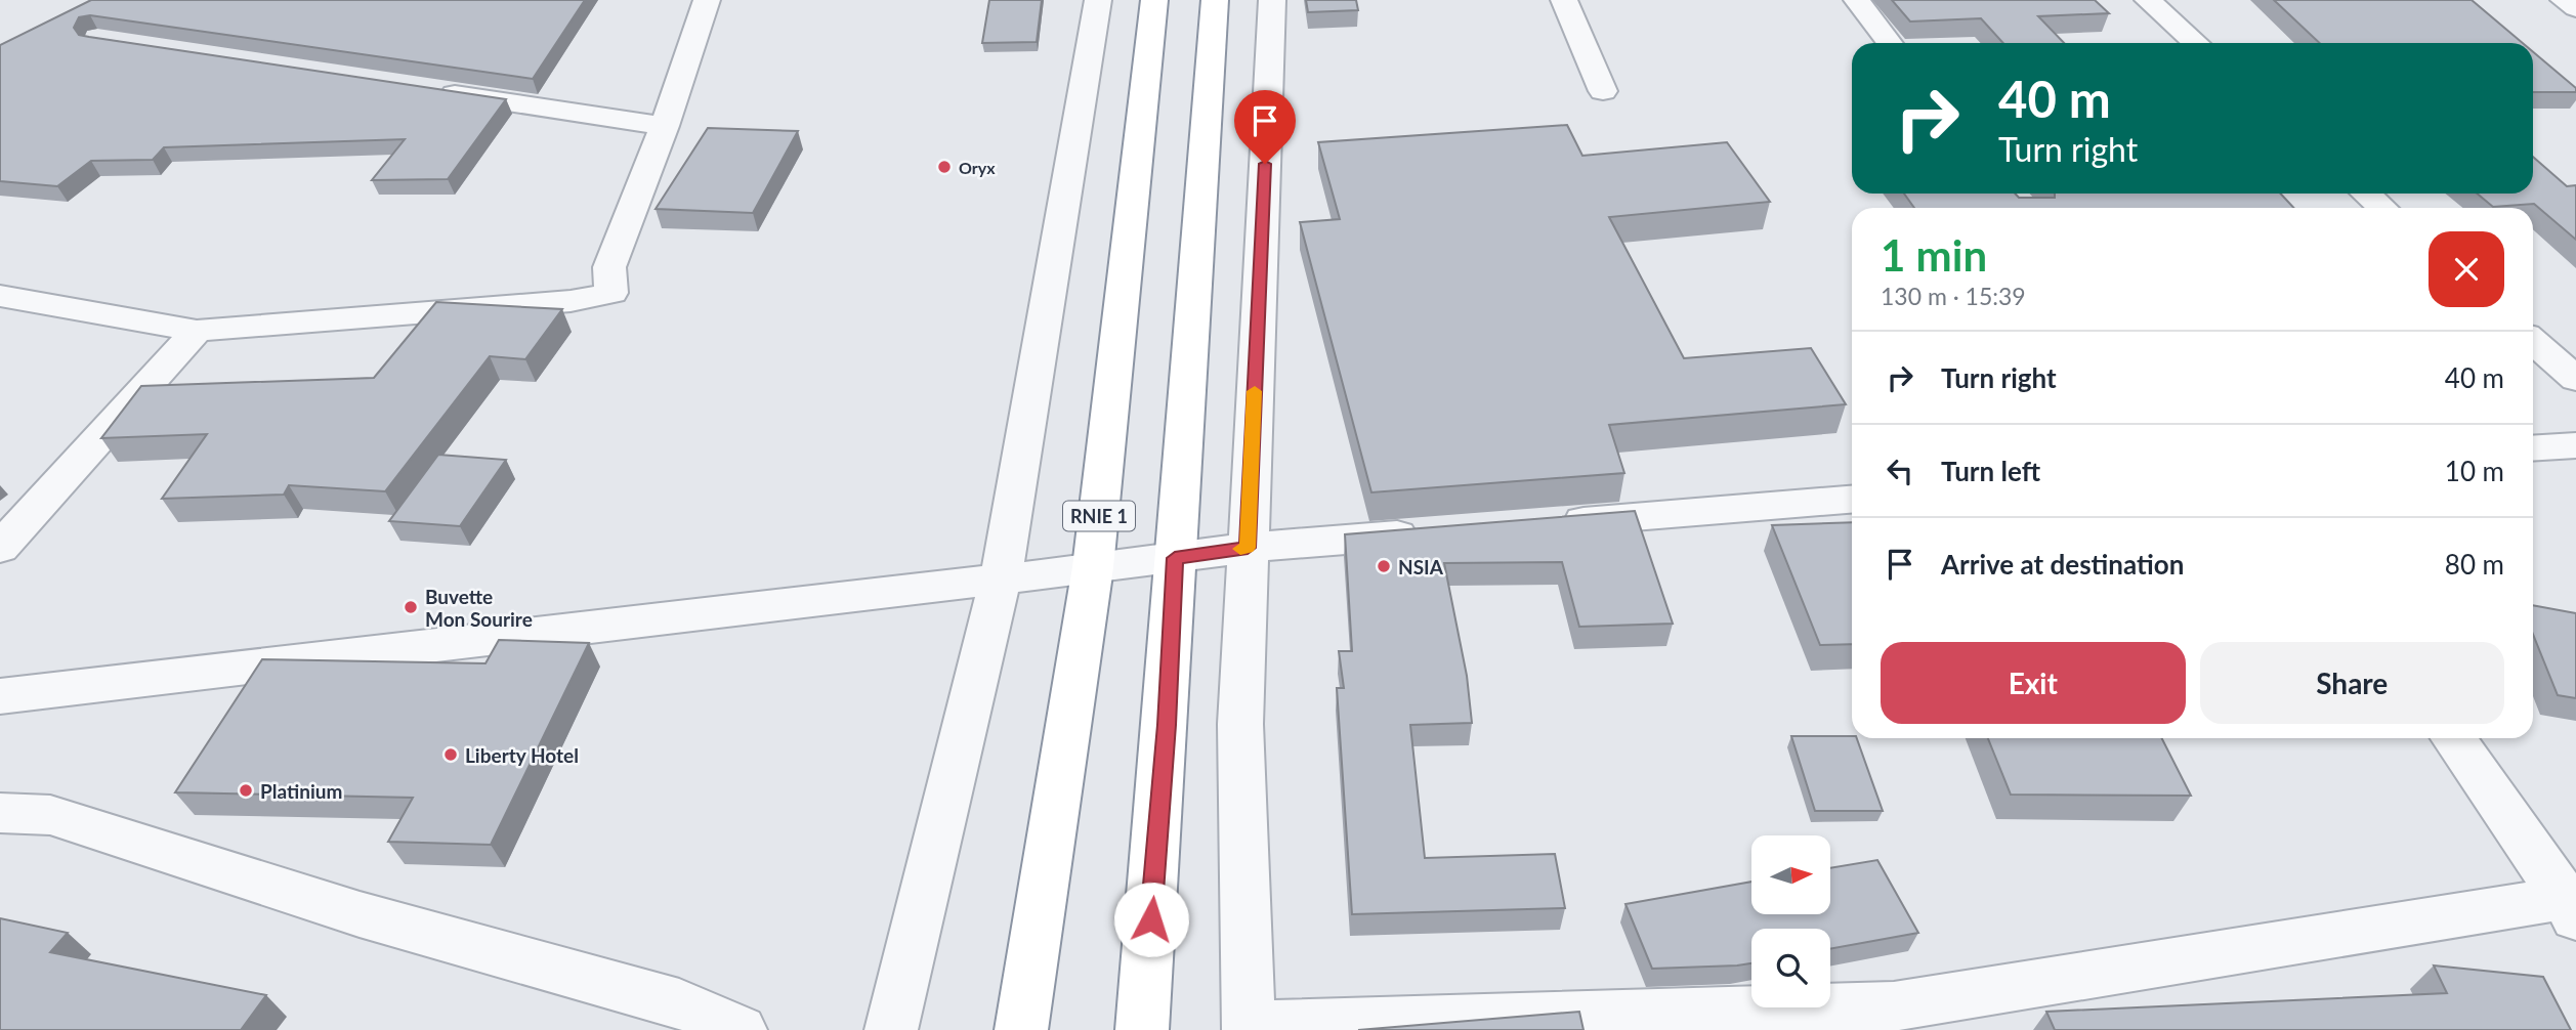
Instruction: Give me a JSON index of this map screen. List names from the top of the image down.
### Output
{
  "streets": {
    "highway": ["RNIE 1"]
  },
  "places": [
    "Oryx",
    "NSIA",
    "Buvette Mon Sourire",
    "Liberty Hotel",
    "Platinium"
  ],
  "north": "right",
  "page": {
    "turn": ["40 m", "Turn right"],
    "heading": ["1 min", "130 m · 15:39"],
    "list": [
      {
        "name": "Turn right",
        "value": "40 m"
      },
      {
        "name": "Turn left",
        "value": "10 m"
      },
      {
        "name": "Arrive at destination",
        "value": "80 m"
      }
    ],
    "buttons": ["Exit", "Share"]
  }
}
